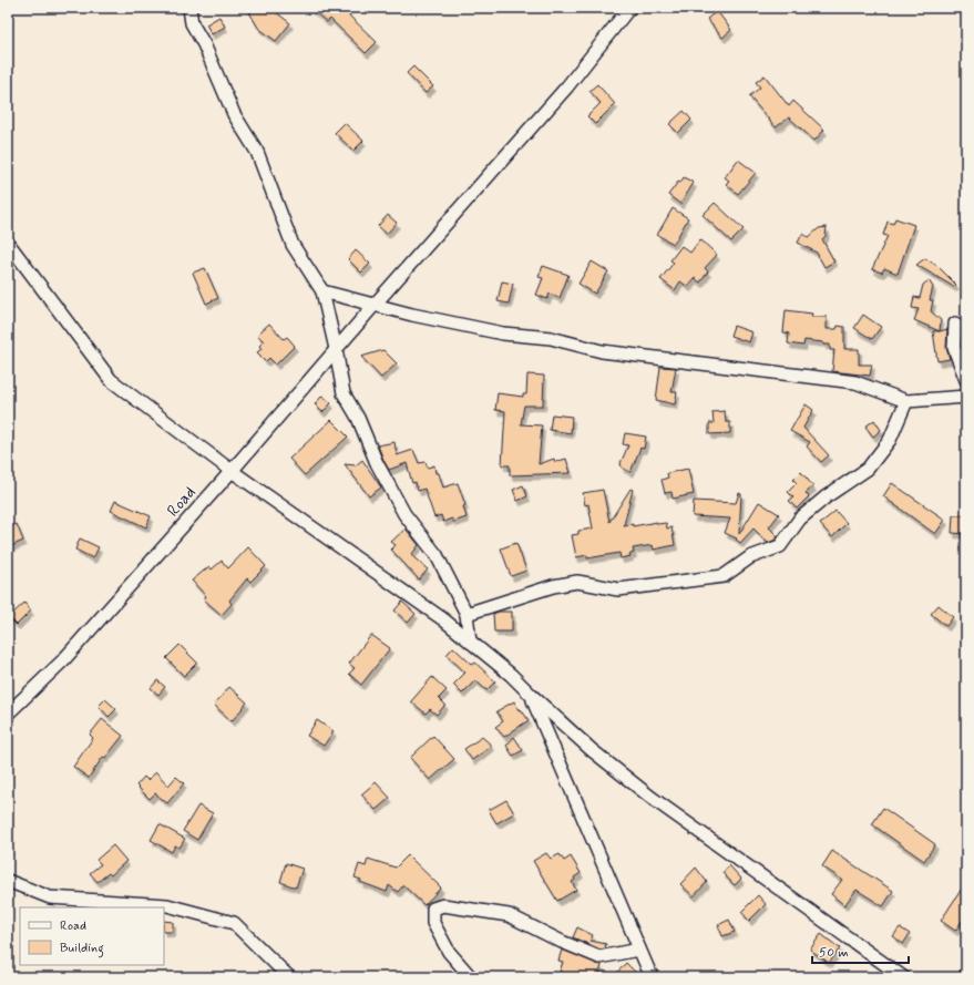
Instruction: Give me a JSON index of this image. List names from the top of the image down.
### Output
{
  "streets": {
    "street": ["Road"]
  },
  "legend": ["Road", "Building"],
  "scale_bar": "50 m"
}
